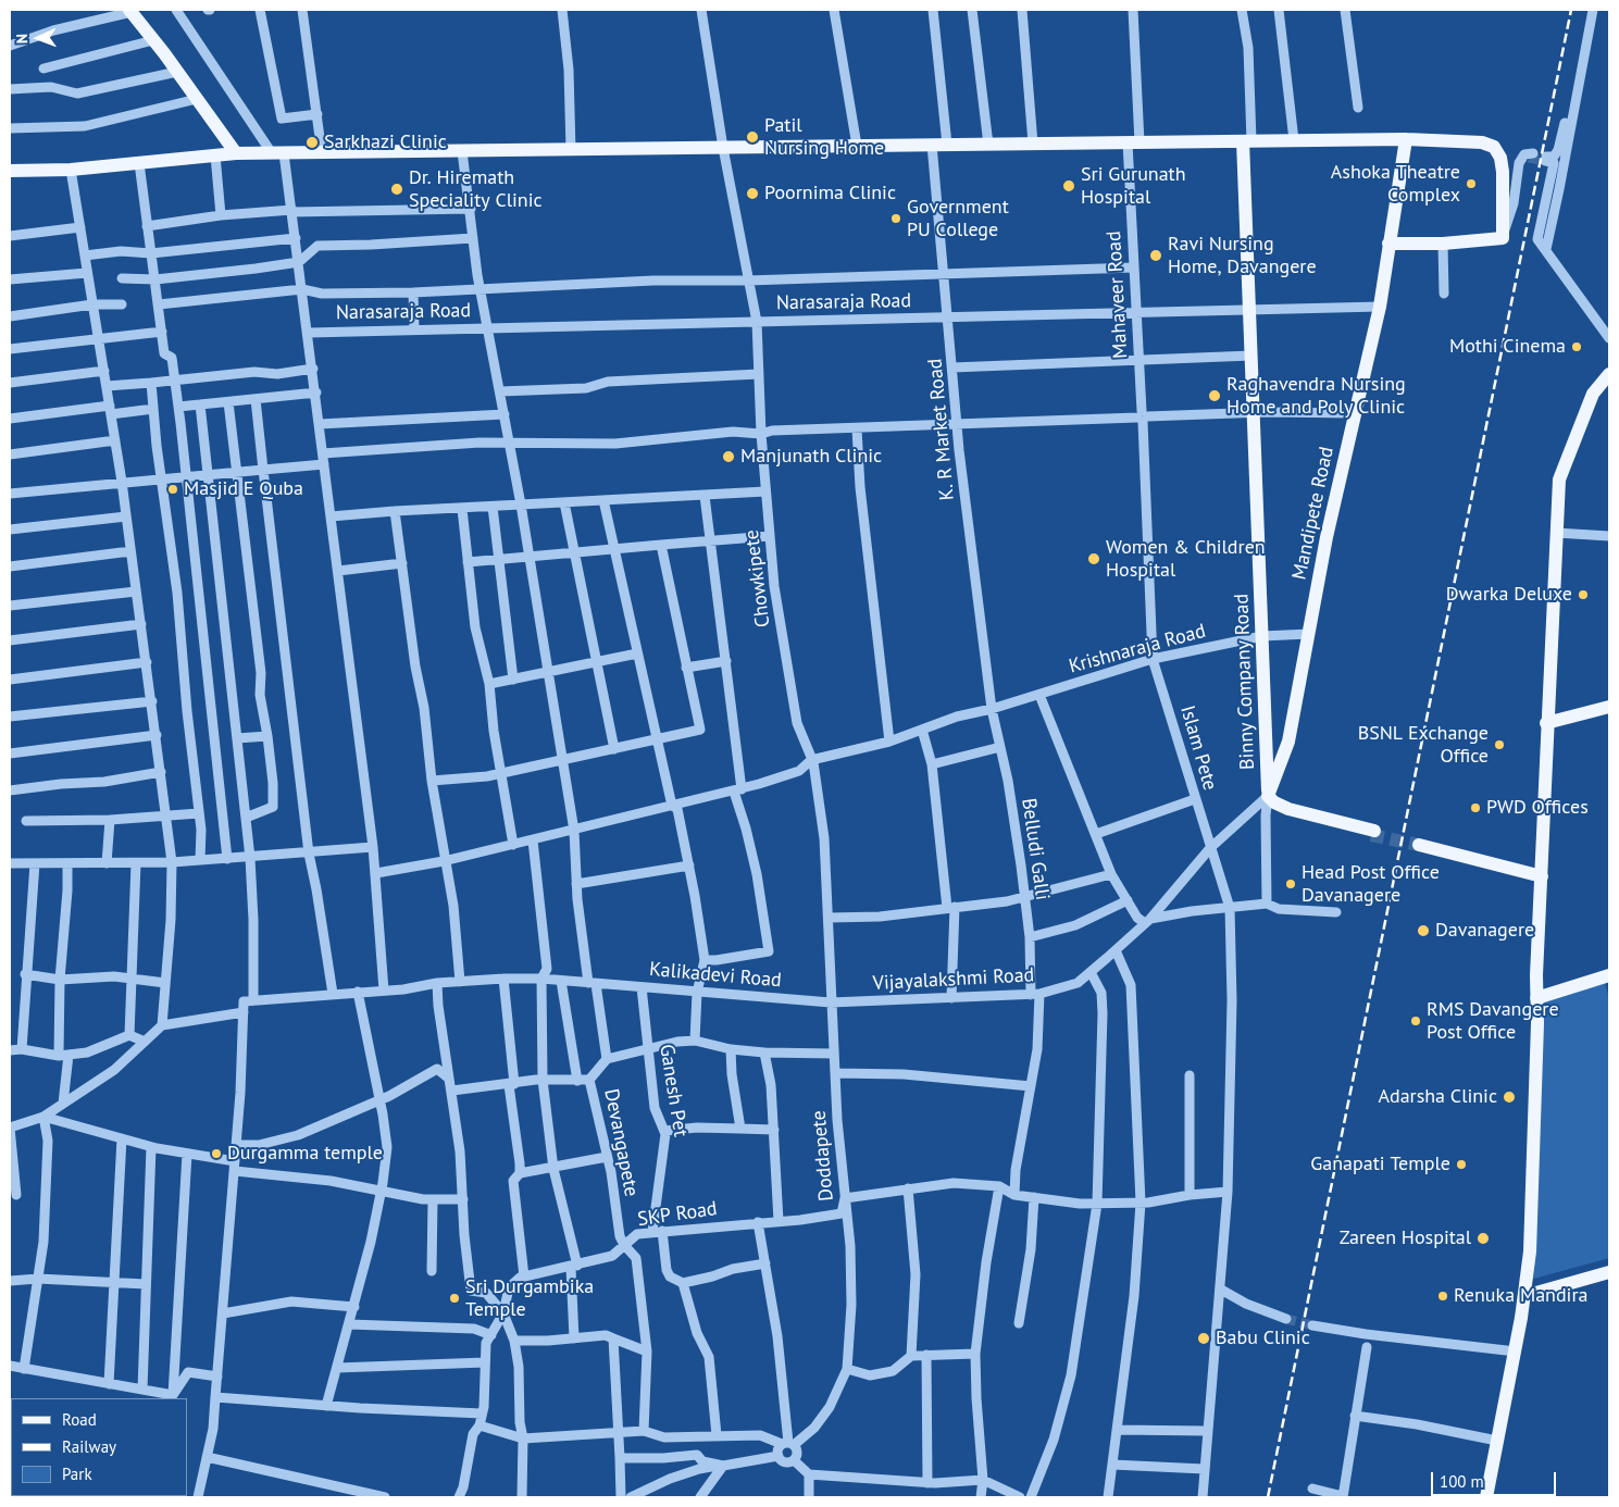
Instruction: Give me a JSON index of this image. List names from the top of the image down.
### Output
{
  "streets": {
    "main road": ["Mandipete Road", "Binny Company Road"],
    "street": [
      "Mahaveer Road",
      "Narasaraja Road",
      "K. R Market Road",
      "Chowkipete",
      "Krishnaraja Road",
      "Islam Pete",
      "Belludi Galli",
      "Kalikadevi Road",
      "Vijayalakshmi Road",
      "Ganesh Pet",
      "Devangapete",
      "Doddapete",
      "SKP Road"
    ]
  },
  "crossings": [
    ["Mahaveer Road", "Narasaraja Road"],
    ["Mahaveer Road", "Krishnaraja Road"],
    ["Mahaveer Road", "Islam Pete"],
    ["Narasaraja Road", "K. R Market Road"],
    ["Narasaraja Road", "Mandipete Road"],
    ["Narasaraja Road", "Chowkipete"],
    ["Narasaraja Road", "Binny Company Road"],
    ["K. R Market Road", "Krishnaraja Road"],
    ["K. R Market Road", "Belludi Galli"],
    ["Mandipete Road", "Krishnaraja Road"],
    ["Mandipete Road", "Binny Company Road"],
    ["Mandipete Road", "Vijayalakshmi Road"],
    ["Chowkipete", "Krishnaraja Road"],
    ["Chowkipete", "Kalikadevi Road"],
    ["Chowkipete", "Vijayalakshmi Road"],
    ["Chowkipete", "Doddapete"],
    ["Krishnaraja Road", "Binny Company Road"],
    ["Krishnaraja Road", "Islam Pete"],
    ["Krishnaraja Road", "Belludi Galli"],
    ["Binny Company Road", "Vijayalakshmi Road"],
    ["Islam Pete", "Vijayalakshmi Road"],
    ["Belludi Galli", "Vijayalakshmi Road"],
    ["Kalikadevi Road", "Vijayalakshmi Road"],
    ["Kalikadevi Road", "Ganesh Pet"],
    ["Kalikadevi Road", "Doddapete"],
    ["Vijayalakshmi Road", "Doddapete"],
    ["Ganesh Pet", "SKP Road"],
    ["Devangapete", "SKP Road"],
    ["Doddapete", "SKP Road"]
  ],
  "places": [
    "Patil Nursing Home",
    "Sarkhazi Clinic",
    "Ashoka Theatre Complex",
    "Sri Gurunath Hospital",
    "Dr. Hiremath Speciality Clinic",
    "Poornima Clinic",
    "Government PU College",
    "Ravi Nursing Home, Davangere",
    "Mothi Cinema",
    "Raghavendra Nursing Home and Poly Clinic",
    "Manjunath Clinic",
    "Masjid E Quba",
    "Women & Children Hospital",
    "Dwarka Deluxe",
    "BSNL Exchange Office",
    "PWD Offices",
    "Head Post Office Davanagere",
    "Davanagere",
    "RMS Davangere Post Office",
    "Adarsha Clinic",
    "Durgamma temple",
    "Ganapati Temple",
    "Zareen Hospital",
    "Renuka Mandira",
    "Sri Durgambika Temple",
    "Babu Clinic"
  ],
  "legend": ["Road", "Railway", "Park"],
  "scale_bar": "100 m",
  "north": "left"
}
